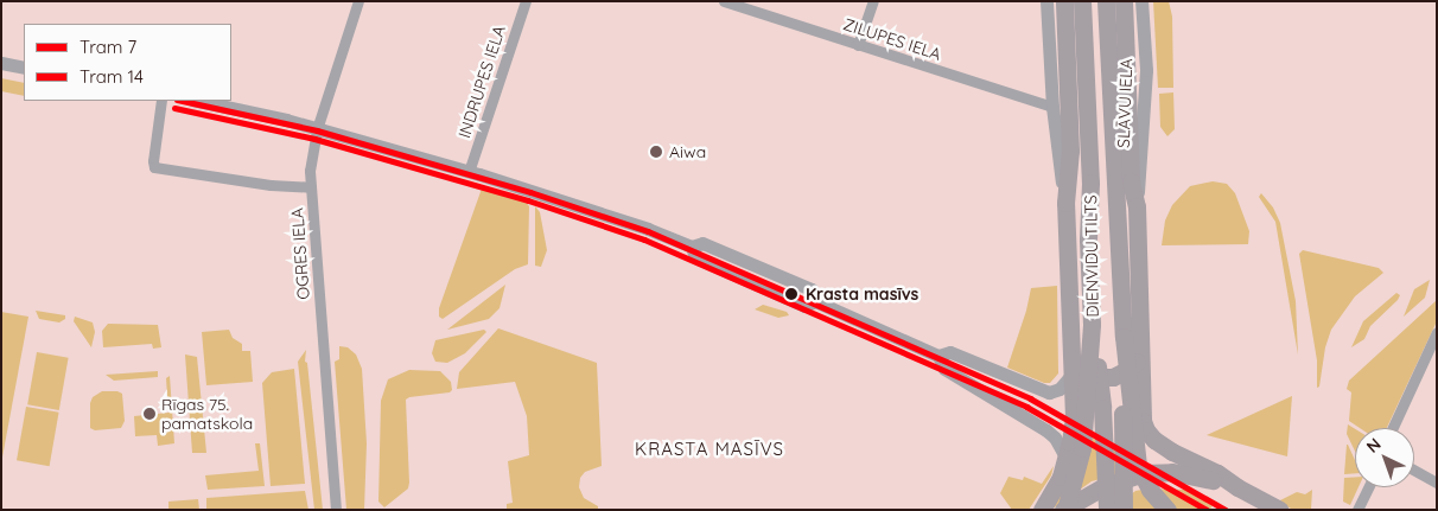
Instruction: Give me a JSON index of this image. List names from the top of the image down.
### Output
{
  "streets": {
    "highway": ["DIENVIDU TILTS"],
    "street": [
      "ZILUPES IELA",
      "INDRUPES IELA",
      "SLĀVU IELA",
      "OGRES IELA"
    ]
  },
  "districts": ["KRASTA MASĪVS"],
  "places": ["Aiwa", "Krasta masīvs", "Rīgas 75. pamatskola"],
  "lines": ["tram line 7", "tram line 14"],
  "legend": ["Tram 7", "Tram 14"],
  "north": "top left"
}
